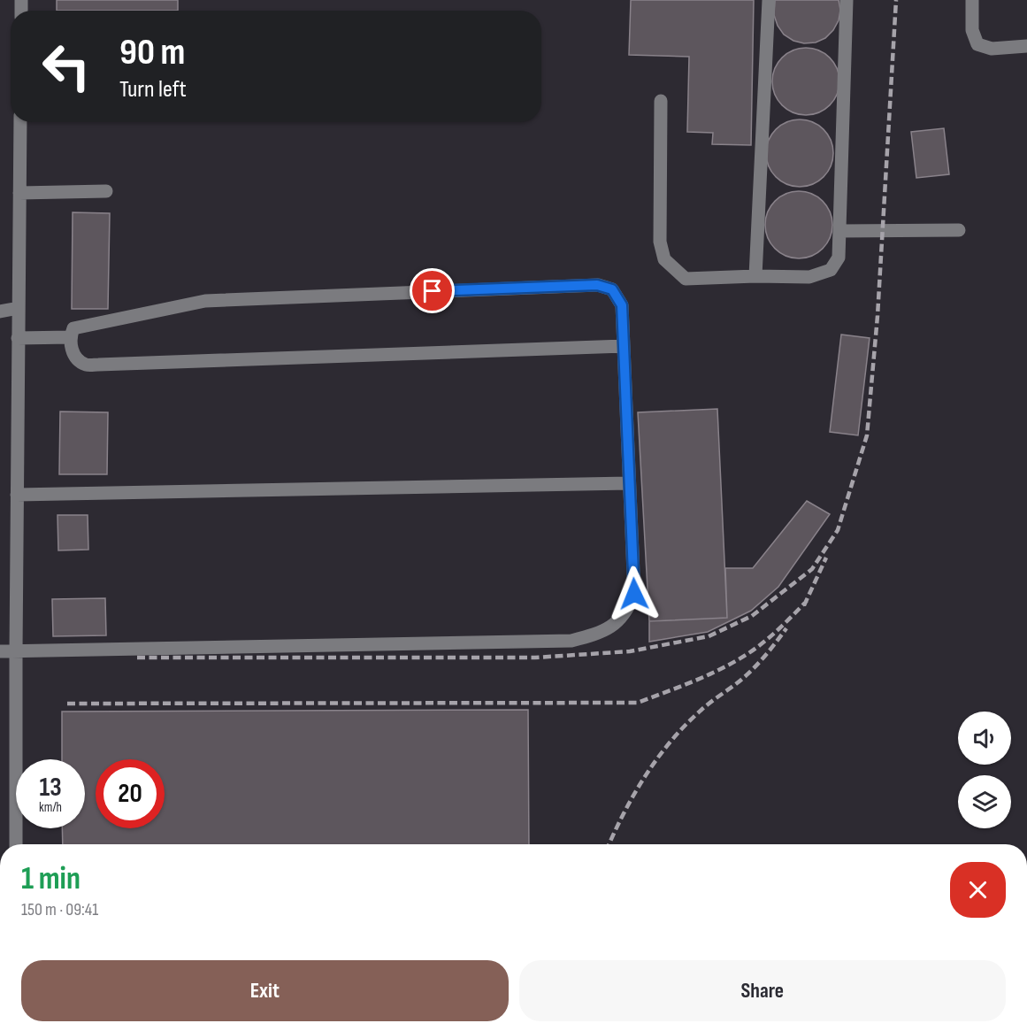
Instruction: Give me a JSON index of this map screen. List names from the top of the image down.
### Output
{
  "page": {
    "turn": ["90 m", "Turn left"],
    "speed": "13 km/h",
    "limit": "20",
    "heading": ["1 min", "150 m · 09:41"],
    "buttons": ["Exit", "Share"]
  }
}
